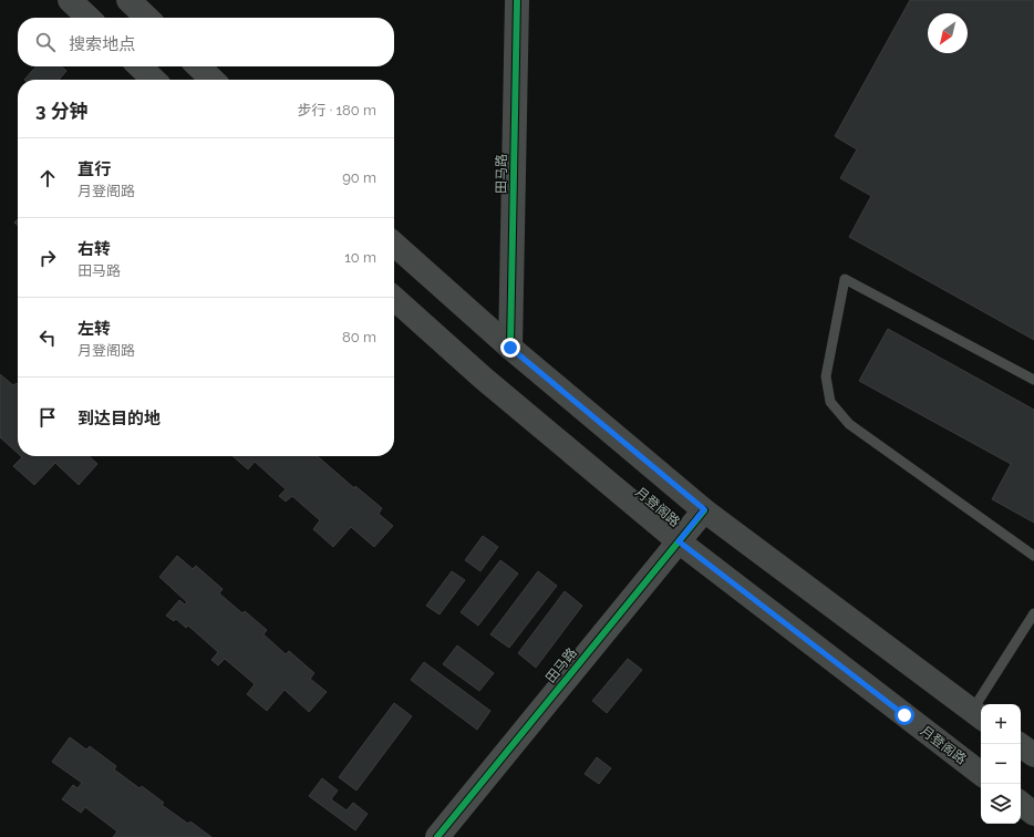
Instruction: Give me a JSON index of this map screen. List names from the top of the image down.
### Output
{
  "streets": {
    "main road": ["月登阁路"],
    "street": ["田马路"]
  },
  "crossings": [
    ["田马路", "月登阁路"]
  ],
  "north": "bottom left",
  "page": {
    "search": "搜索地点",
    "heading": ["3 分钟", "步行 · 180 m"],
    "list": [
      ["直行", "月登阁路", "90 m"],
      ["右转", "田马路", "10 m"],
      ["左转", "月登阁路", "80 m"],
      "到达目的地"
    ],
    "map_buttons": ["+", "−"]
  }
}
